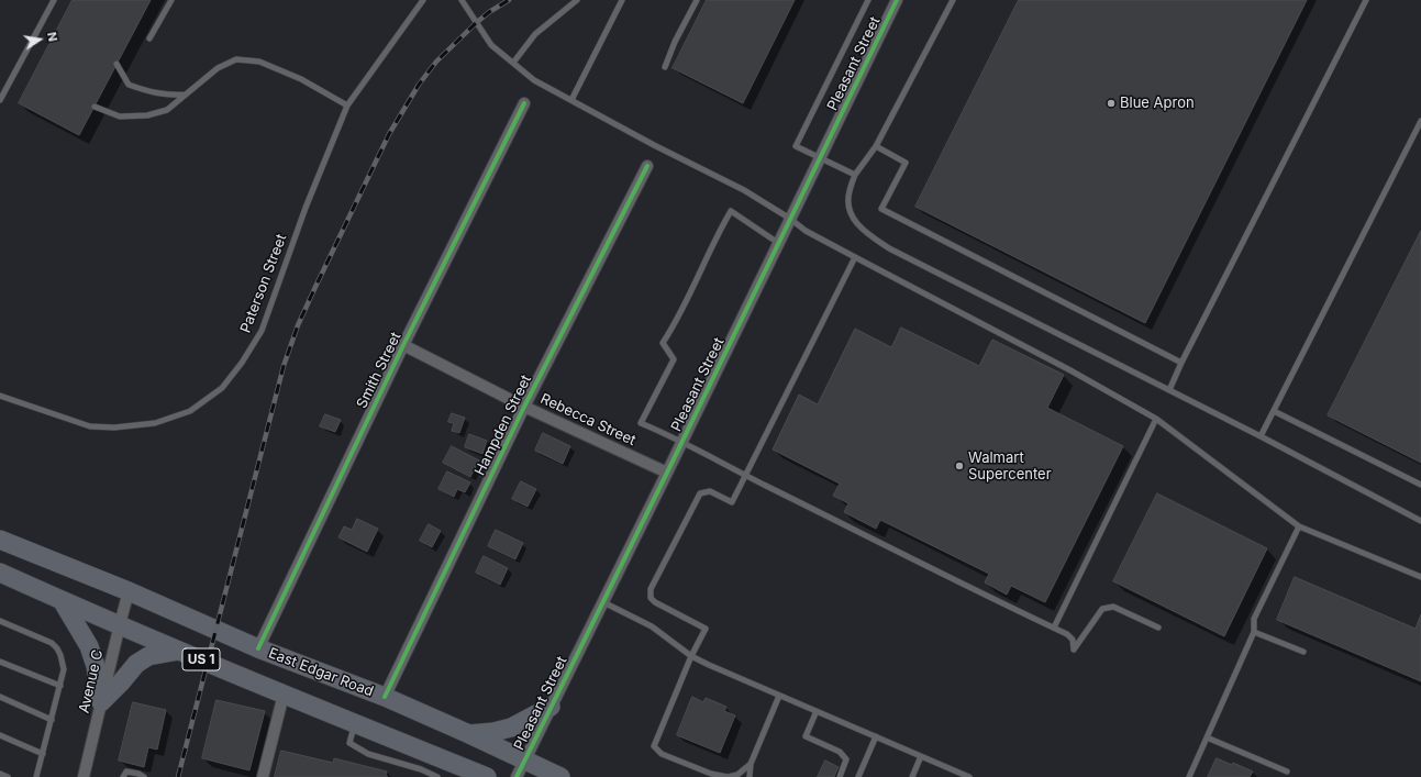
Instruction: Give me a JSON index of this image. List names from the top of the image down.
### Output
{
  "streets": {
    "highway": ["US 1", "East Edgar Road"],
    "street": [
      "Pleasant Street",
      "Smith Street",
      "Rebecca Street",
      "Hampden Street",
      "Avenue C"
    ],
    "lane": ["Paterson Street"]
  },
  "crossings": [
    ["Pleasant Street", "Rebecca Street"],
    ["Pleasant Street", "East Edgar Road"],
    ["Smith Street", "Rebecca Street"],
    ["Smith Street", "East Edgar Road"],
    ["Rebecca Street", "Hampden Street"],
    ["Hampden Street", "East Edgar Road"],
    ["US 1", "East Edgar Road"],
    ["US 1", "Avenue C"],
    ["East Edgar Road", "Avenue C"]
  ],
  "places": ["Blue Apron", "Walmart Supercenter"],
  "north": "right"
}
